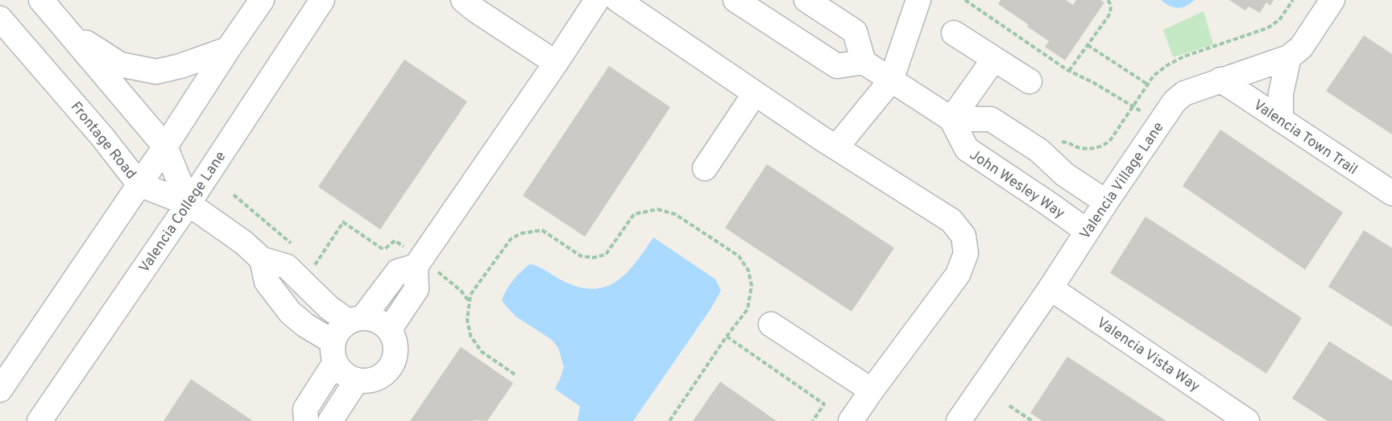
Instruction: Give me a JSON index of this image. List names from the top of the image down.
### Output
{
  "streets": {
    "street": [
      "Valencia Town Trail",
      "Frontage Road",
      "Valencia Village Lane",
      "John Wesley Way",
      "Valencia College Lane",
      "Valencia Vista Way"
    ]
  },
  "crossings": [
    ["Valencia Town Trail", "Valencia Village Lane"],
    ["Frontage Road", "Valencia College Lane"],
    ["Valencia Village Lane", "John Wesley Way"],
    ["Valencia Village Lane", "Valencia Vista Way"]
  ]
}
